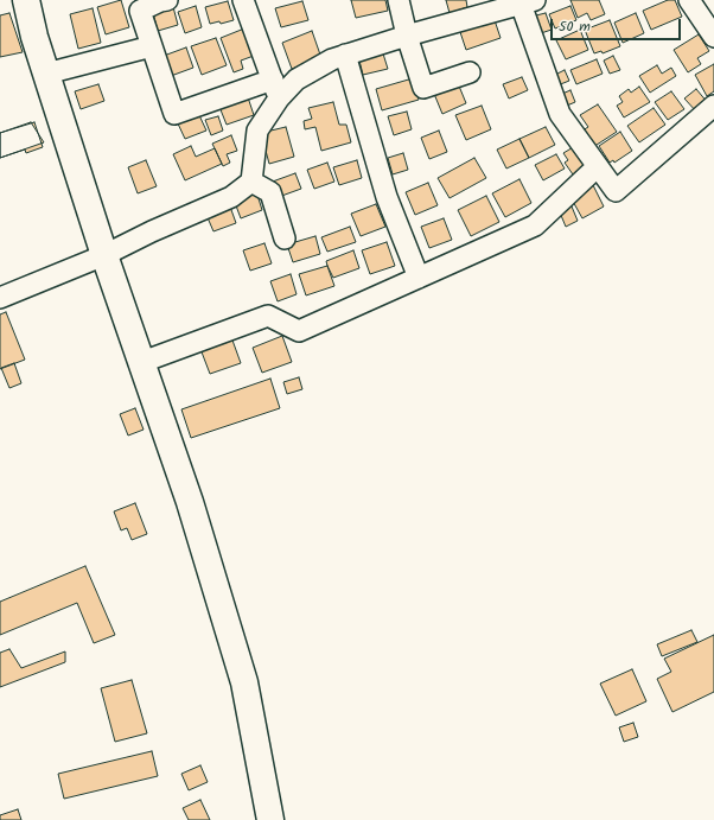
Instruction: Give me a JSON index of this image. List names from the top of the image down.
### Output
{
  "scale_bar": "50 m"
}
